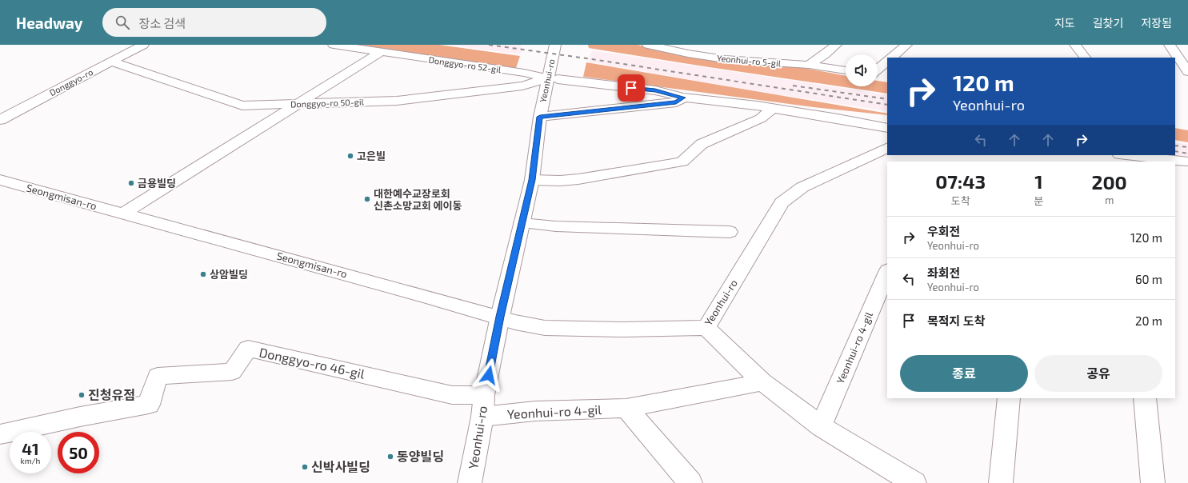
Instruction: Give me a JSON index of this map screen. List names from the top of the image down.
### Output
{
  "streets": {
    "street": [
      "Yeonhui-ro 5-gil",
      "Donggyo-ro 52-gil",
      "Yeonhui-ro",
      "Donggyo-ro",
      "Donggyo-ro 50-gil",
      "Seongmisan-ro",
      "Yeonhui-ro 4-gil",
      "Donggyo-ro 46-gil"
    ]
  },
  "crossings": [
    ["Donggyo-ro 52-gil", "Yeonhui-ro"],
    ["Donggyo-ro 52-gil", "Donggyo-ro 50-gil"],
    ["Yeonhui-ro", "Donggyo-ro 50-gil"],
    ["Yeonhui-ro", "Seongmisan-ro"],
    ["Yeonhui-ro", "Yeonhui-ro 4-gil"],
    ["Yeonhui-ro", "Donggyo-ro 46-gil"],
    ["Donggyo-ro", "Donggyo-ro 50-gil"]
  ],
  "places": [
    "고은빌",
    "금용빌딩",
    "대한예수교장로회 신촌소망교회 에이동",
    "상암빌딩",
    "진청유점",
    "동양빌딩",
    "신박사빌딩"
  ],
  "page": {
    "header": "Headway",
    "search": "장소 검색",
    "nav": ["지도", "길찾기", "저장됨"],
    "turn": ["120 m", "Yeonhui-ro"],
    "eta": [
      "07:43",
      "도착",
      "1",
      "분",
      "200",
      "m"
    ],
    "list": [
      {
        "name": "우회전",
        "note": "Yeonhui-ro",
        "value": "120 m"
      },
      {
        "name": "좌회전",
        "note": "Yeonhui-ro",
        "value": "60 m"
      },
      {
        "name": "목적지 도착",
        "value": "20 m"
      }
    ],
    "buttons": ["종료", "공유"],
    "speed": "41 km/h",
    "limit": "50"
  }
}
